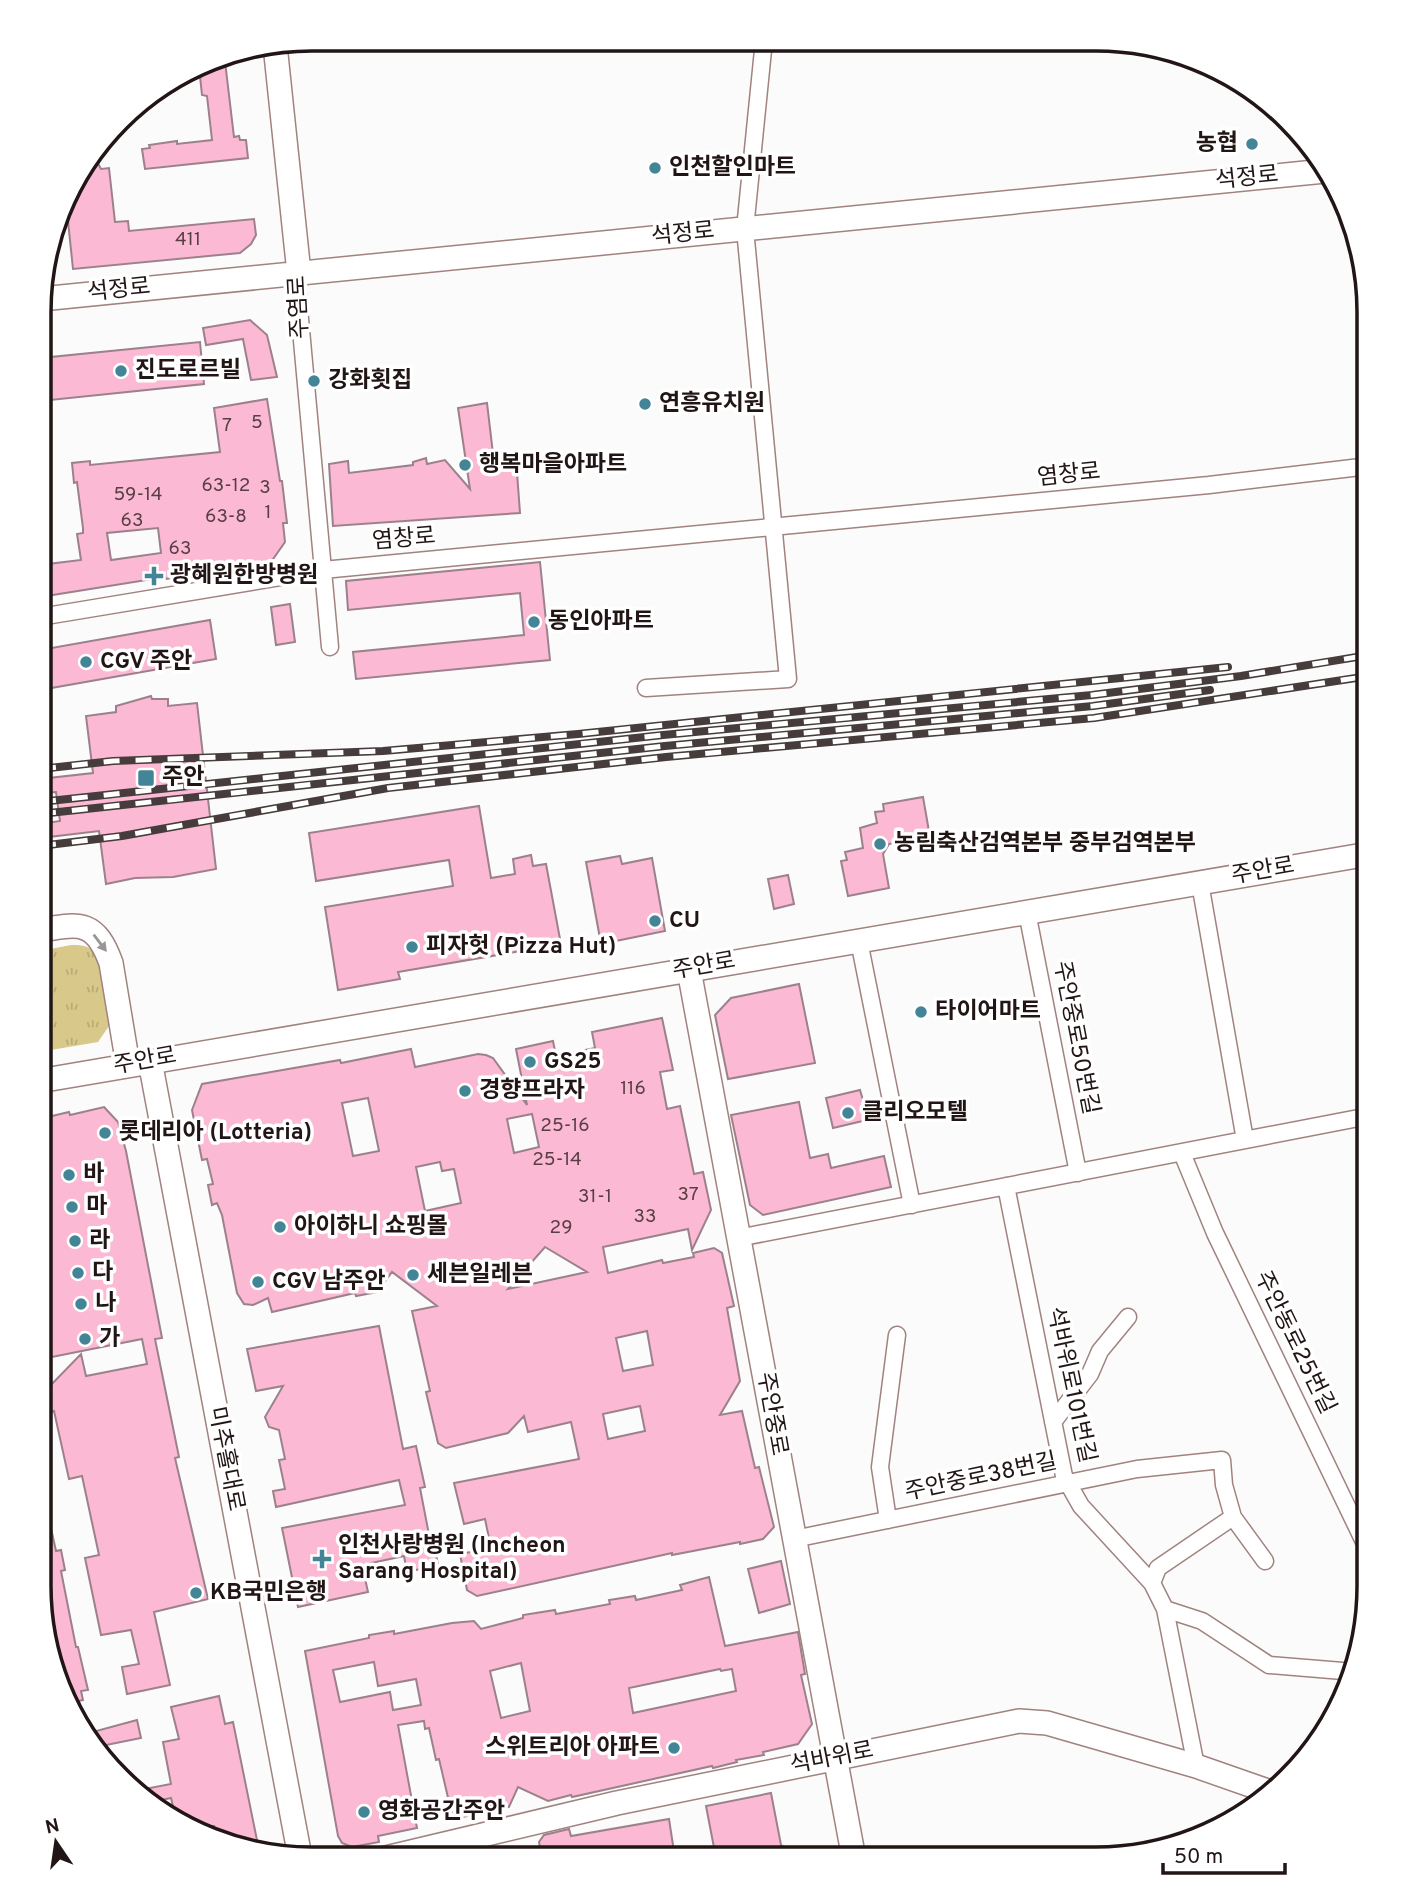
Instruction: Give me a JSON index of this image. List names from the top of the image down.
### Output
{
  "streets": {
    "main road": [
      "석정로",
      "주염로",
      "주안로",
      "주안중로",
      "미추홀대로",
      "석바위로"
    ],
    "street": [
      "염창로",
      "주안중로50번길",
      "주안동로25번길",
      "석바위로101번길",
      "주안중로38번길"
    ]
  },
  "crossings": [
    ["석정로", "주염로"],
    ["주염로", "염창로"],
    ["주안로", "주안중로50번길"],
    ["주안로", "주안중로"],
    ["주안로", "미추홀대로"],
    ["석바위로101번길", "주안중로38번길"],
    ["석바위로101번길", "석바위로"],
    ["주안중로", "주안중로38번길"],
    ["주안중로", "석바위로"]
  ],
  "places": {
    "other": [
      "농협",
      "인천할인마트",
      "진도로르빌",
      "강화횟집",
      "연흥유치원",
      "행복마을아파트",
      "동인아파트",
      "CGV 주안",
      "농림축산검역본부 중부검역본부",
      "CU",
      "피자헛 (Pizza Hut)",
      "타이어마트",
      "GS25",
      "경향프라자",
      "클리오모텔",
      "롯데리아 (Lotteria)",
      "바",
      "마",
      "아이하니 쇼핑몰",
      "라",
      "다",
      "세븐일레븐",
      "CGV 남주안",
      "나",
      "가",
      "KB국민은행",
      "스위트리아 아파트",
      "영화공간주안"
    ],
    "health": ["광혜원한방병원", "인천사랑병원 (Incheon Sarang Hospital)"],
    "transit": ["주안"]
  },
  "house_numbers": [
    "411",
    "5",
    "7",
    "63-12",
    "3",
    "59-14",
    "1",
    "63-8",
    "63",
    "63",
    "116",
    "25-16",
    "25-14",
    "37",
    "31-1",
    "33",
    "29"
  ],
  "scale_bar": "50 m",
  "north": "top"
}
